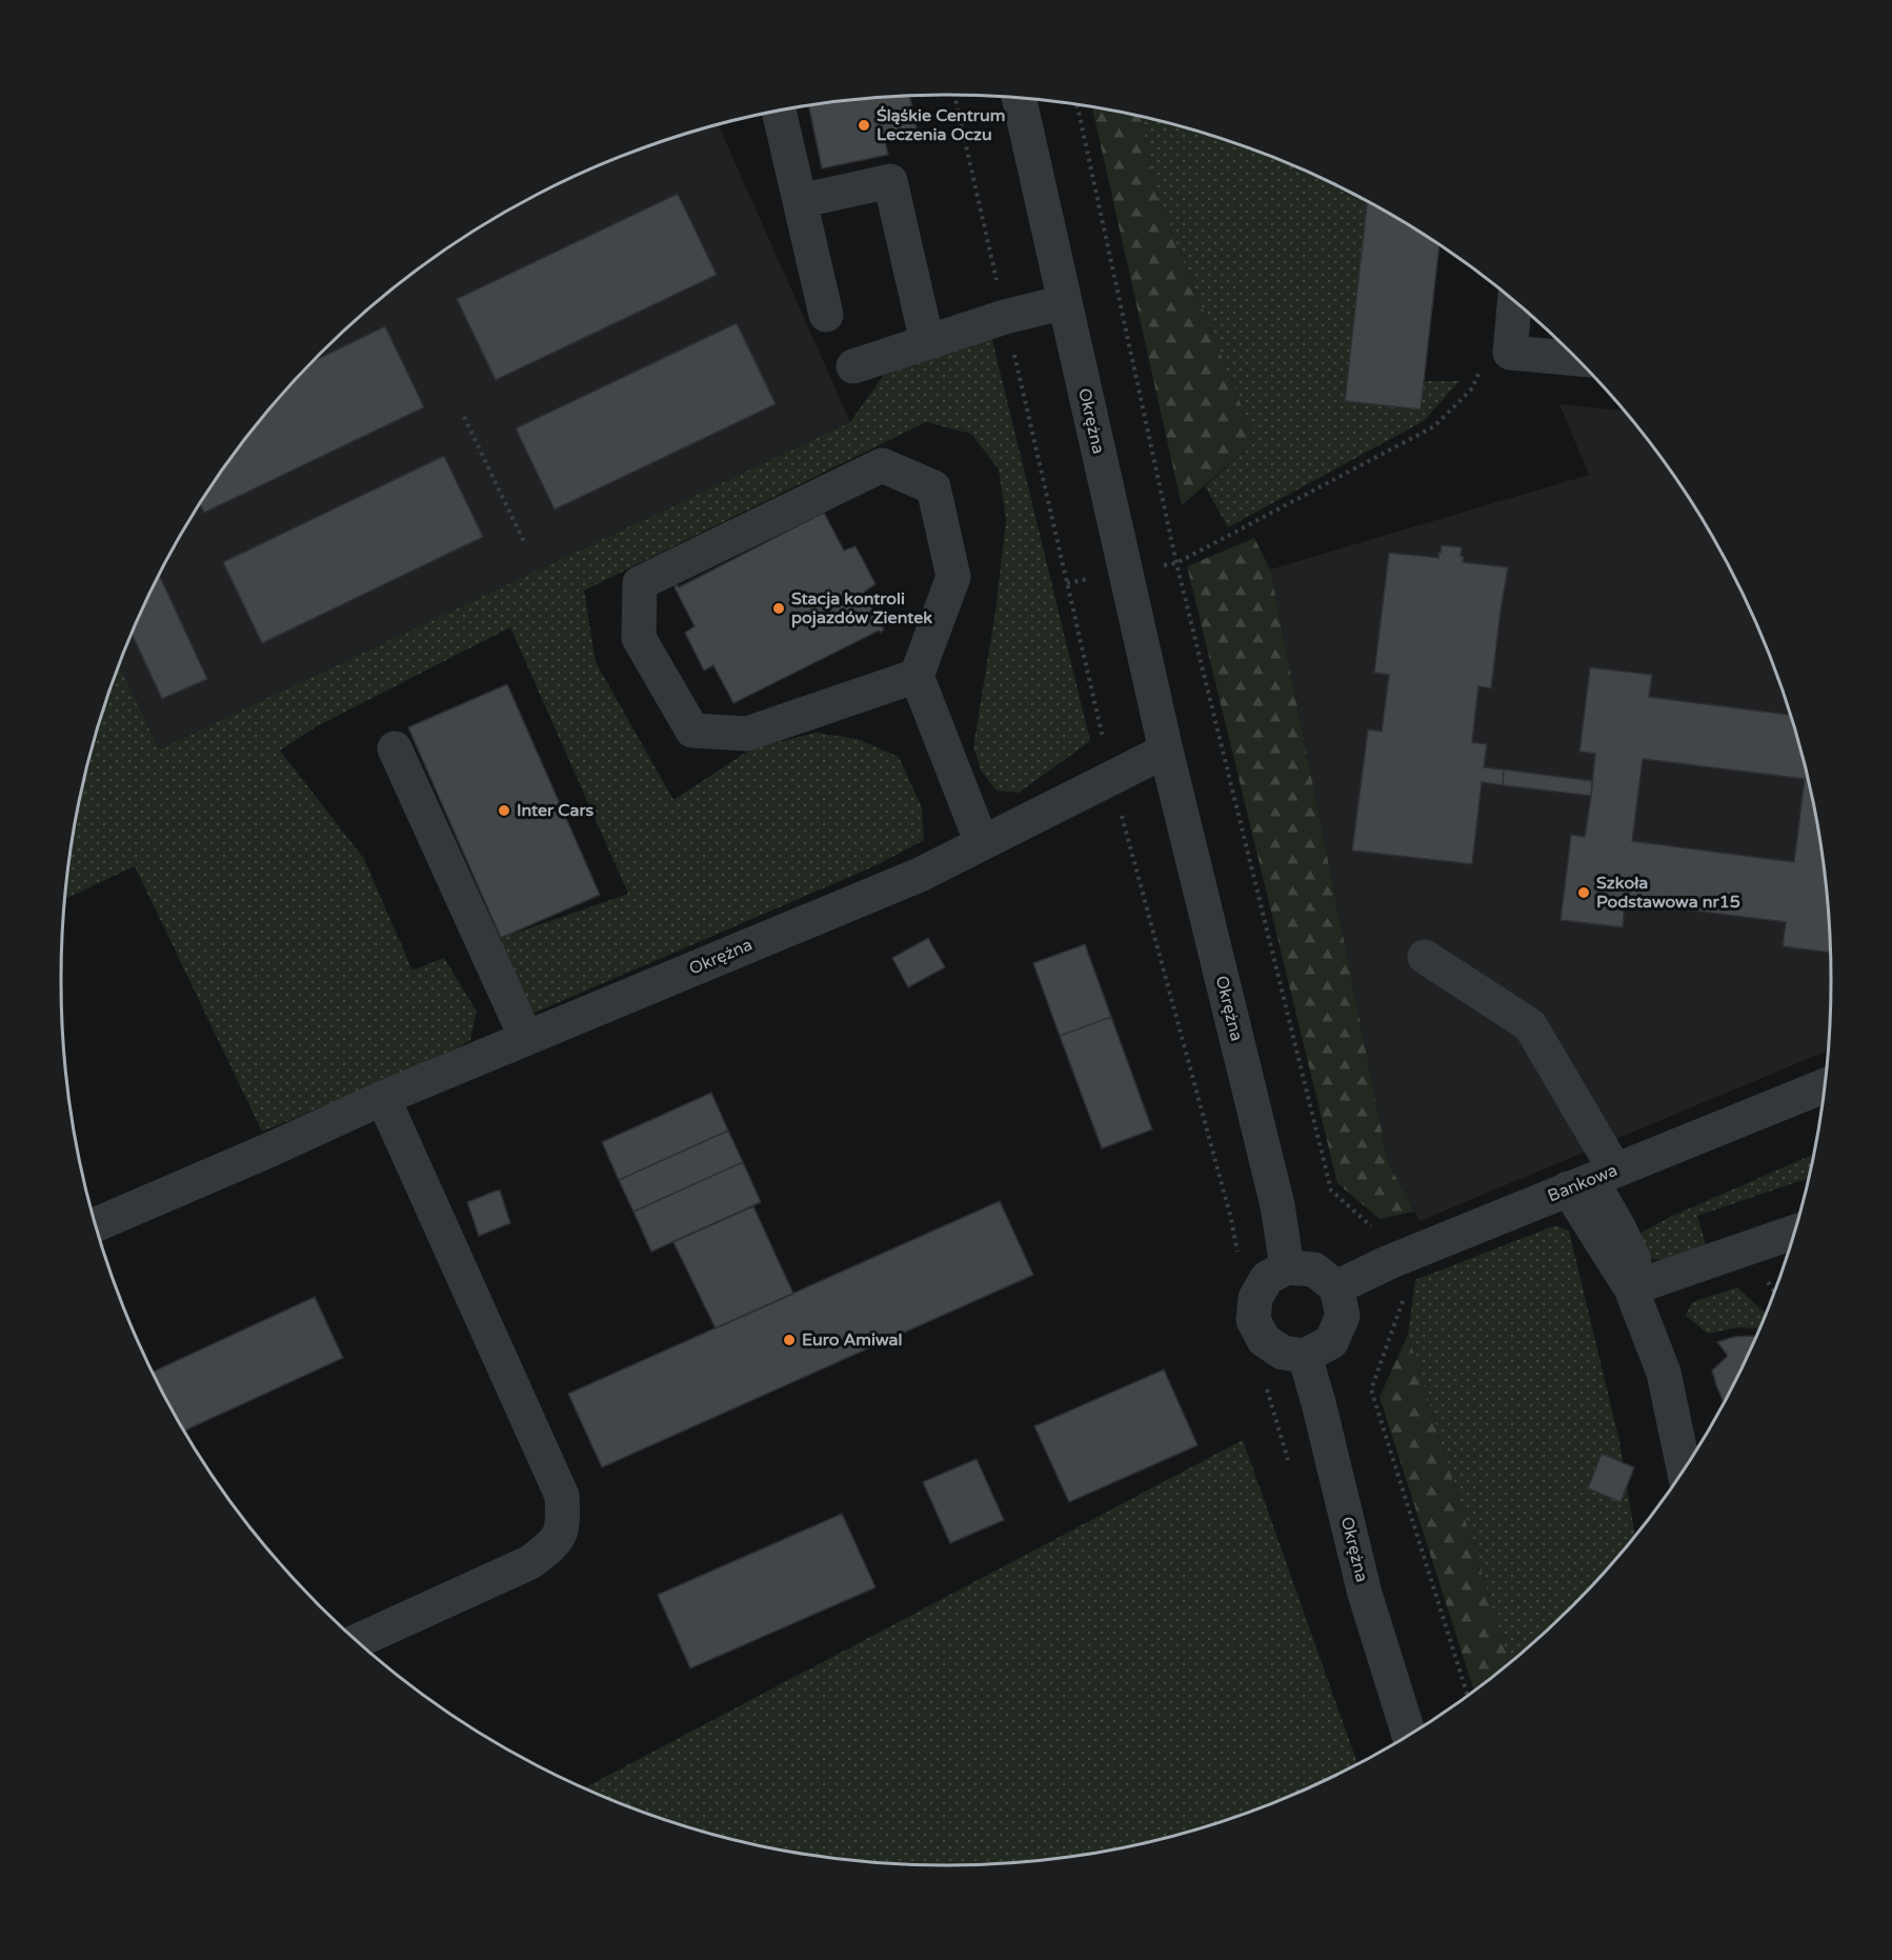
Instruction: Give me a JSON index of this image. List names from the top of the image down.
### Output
{
  "streets": {
    "street": ["Okrężna", "Bankowa"]
  },
  "crossings": [
    ["Okrężna", "Bankowa"]
  ],
  "places": [
    "Śląśkie Centrum Leczenia Oczu",
    "Stacja kontroli pojazdów Zientek",
    "Inter Cars",
    "Szkoła Podstawowa nr15",
    "Euro Amiwal"
  ]
}
